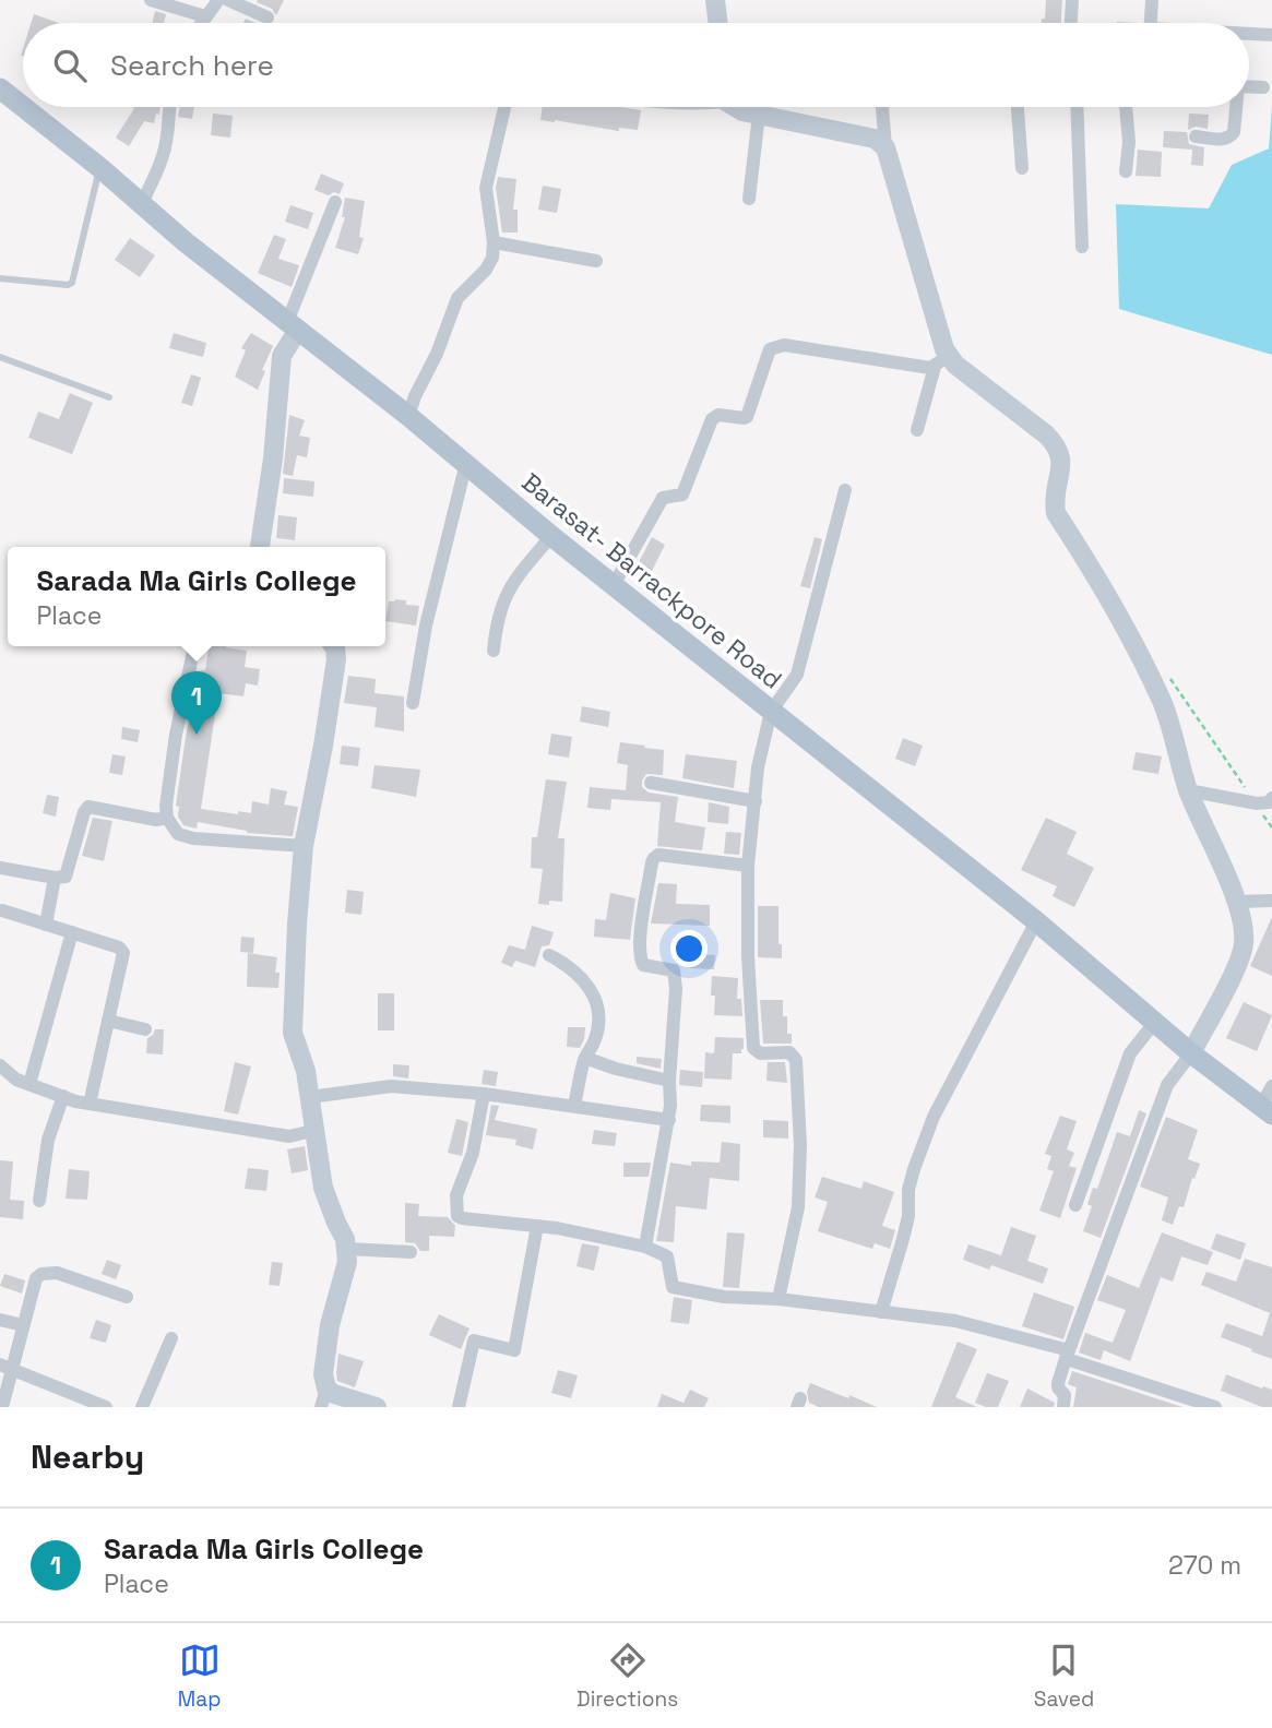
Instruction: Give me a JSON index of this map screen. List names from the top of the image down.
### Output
{
  "streets": {
    "main road": ["Barasat- Barrackpore Road"]
  },
  "page": {
    "search": "Search here",
    "popup": ["Sarada Ma Girls College", "Place"],
    "pins": "1",
    "heading": "Nearby",
    "list": [
      {
        "mark": "1",
        "name": "Sarada Ma Girls College",
        "note": "Place",
        "value": "270 m"
      }
    ],
    "nav": ["Map", "Directions", "Saved"]
  }
}
